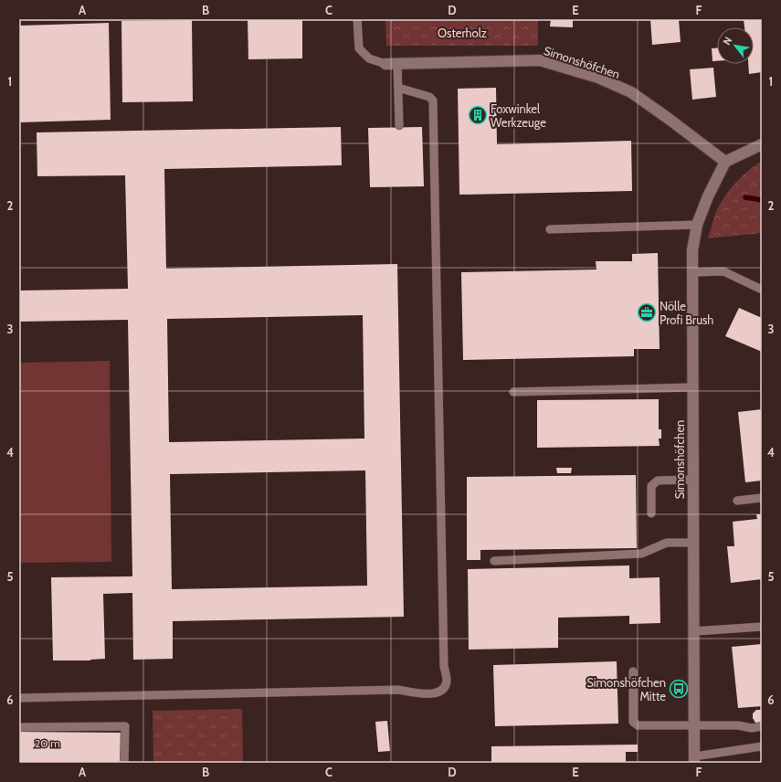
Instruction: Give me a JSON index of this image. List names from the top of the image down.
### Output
{
  "streets": {
    "street": ["Simonshöfchen"]
  },
  "parks": ["Osterholz"],
  "places": {
    "building": ["Foxwinkel Werkzeuge"],
    "office": ["Nölle Profi Brush"],
    "bus stop": ["Simonshöfchen Mitte"]
  },
  "scale_bar": "20 m",
  "north": "top left",
  "grid": {
    "columns": [
      "A",
      "B",
      "C",
      "D",
      "E",
      "F"
    ],
    "rows": [
      "1",
      "2",
      "3",
      "4",
      "5",
      "6"
    ]
  }
}
